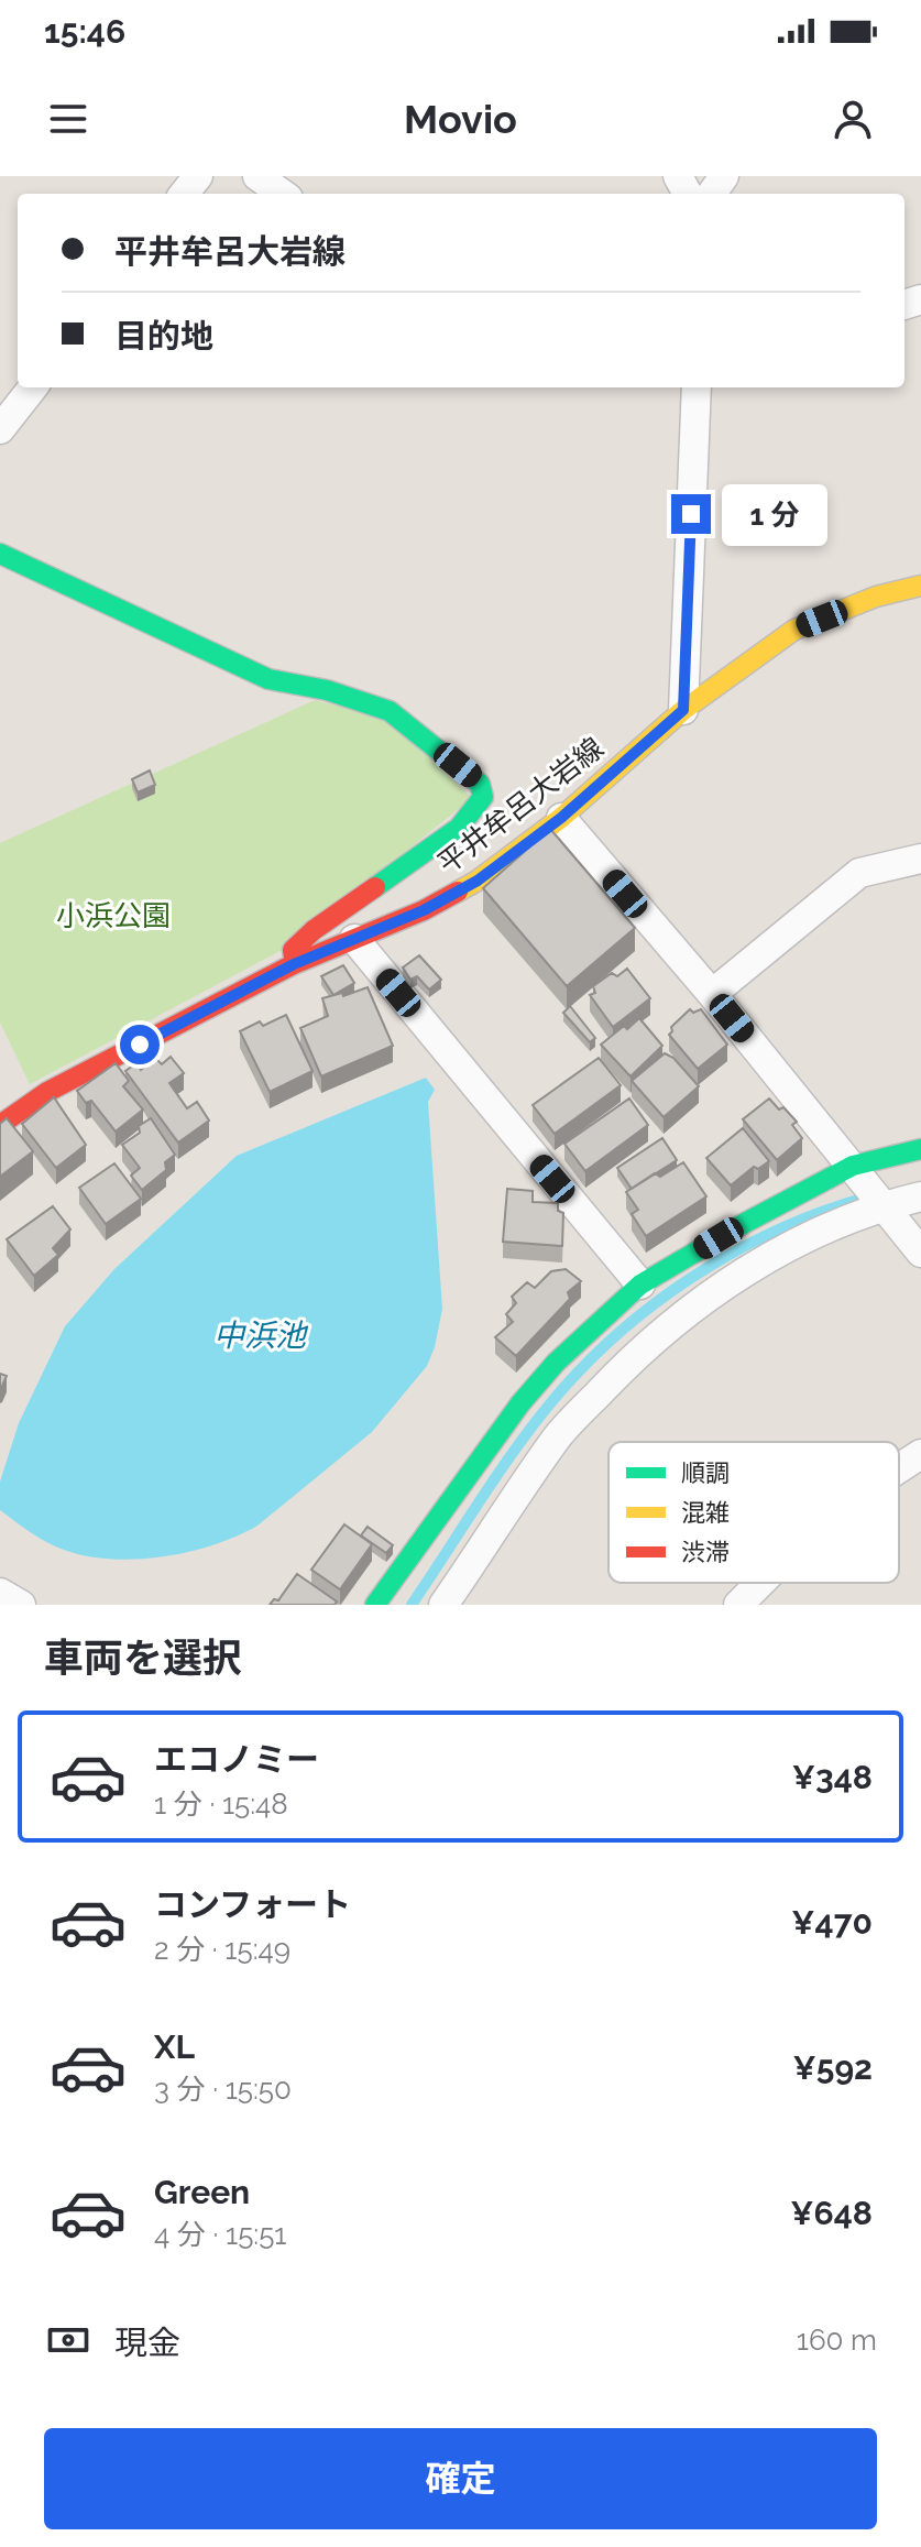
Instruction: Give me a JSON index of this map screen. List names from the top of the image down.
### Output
{
  "streets": {
    "street": ["平井牟呂大岩線"]
  },
  "water": ["中浜池"],
  "parks": ["小浜公園"],
  "legend": ["順調", "混雑", "渋滞"],
  "page": {
    "status": "15:46",
    "header": "Movio",
    "banner": ["平井牟呂大岩線", "目的地"],
    "bubble": "1 分",
    "heading": "車両を選択",
    "list": [
      {
        "name": "エコノミー",
        "note": "1 分 · 15:48",
        "value": "¥348"
      },
      {
        "name": "コンフォート",
        "note": "2 分 · 15:49",
        "value": "¥470"
      },
      {
        "name": "XL",
        "note": "3 分 · 15:50",
        "value": "¥592"
      },
      {
        "name": "Green",
        "note": "4 分 · 15:51",
        "value": "¥648"
      }
    ],
    "pay": ["現金", "160 m"],
    "buttons": "確定"
  }
}
